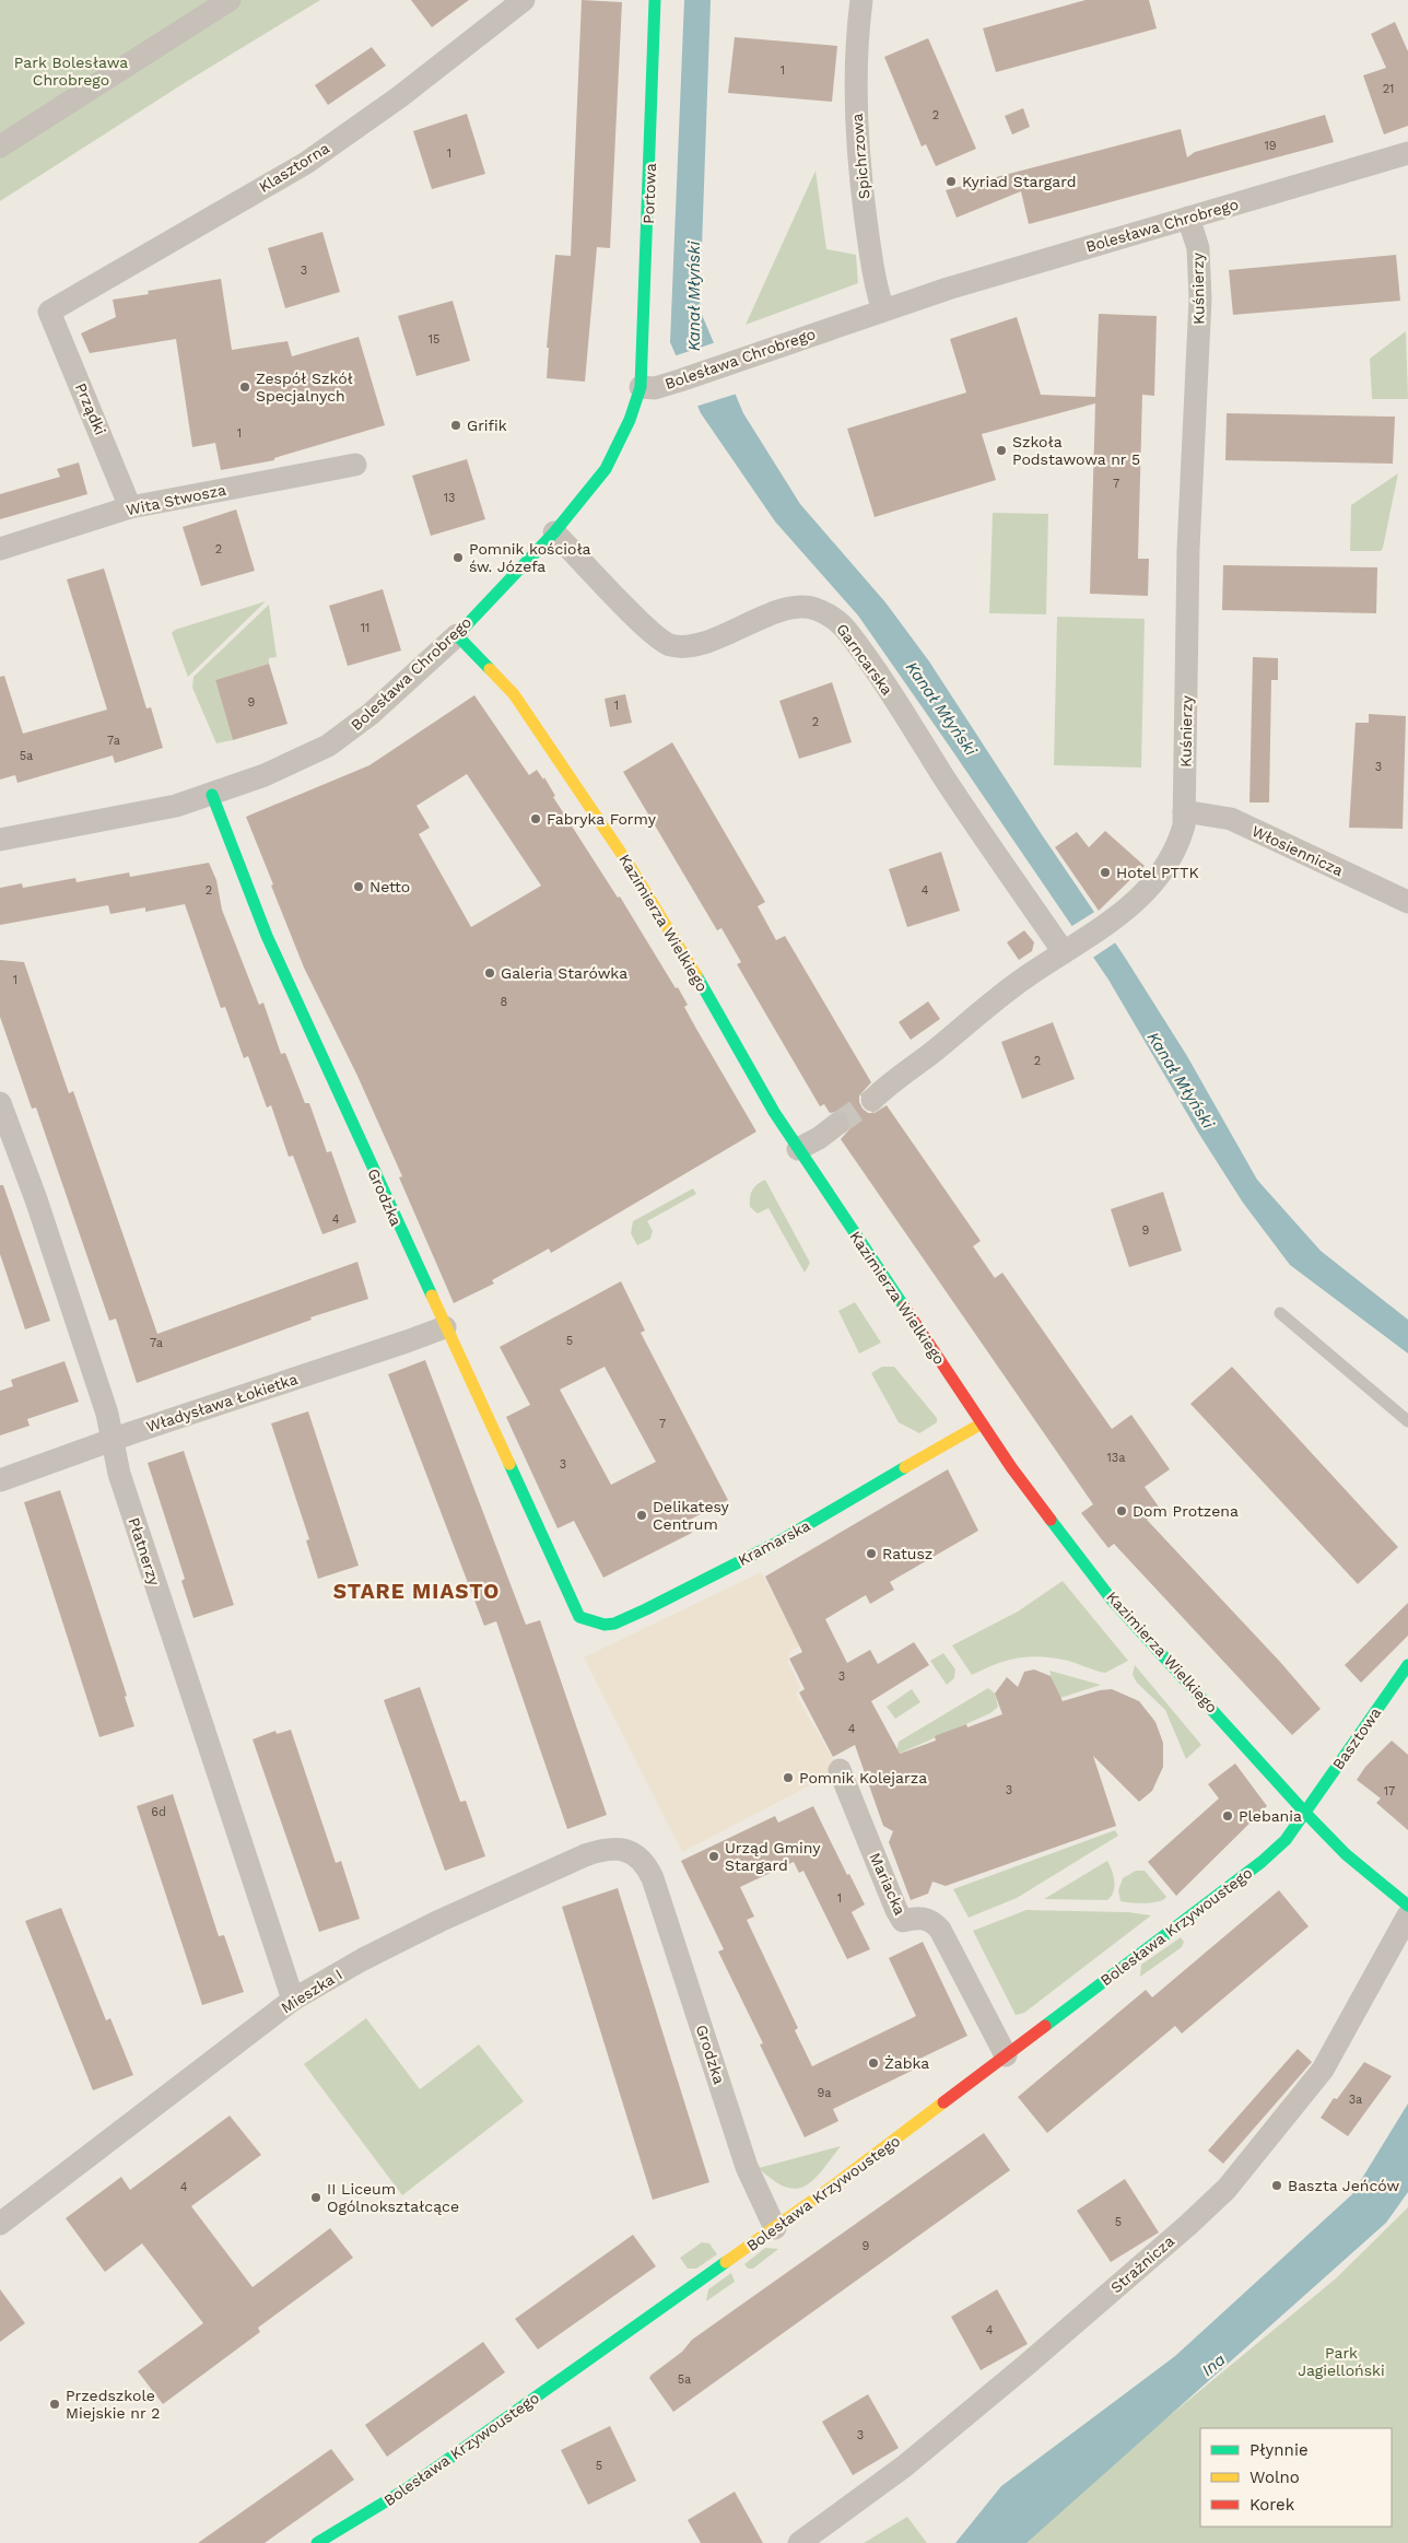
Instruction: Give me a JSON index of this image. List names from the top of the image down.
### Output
{
  "streets": {
    "street": [
      "Spichrzowa",
      "Klasztorna",
      "Portowa",
      "Bolesława Chrobrego",
      "Kuśnierzy",
      "Prządki",
      "Wita Stwosza",
      "Garncarska",
      "Włosiennicza",
      "Kazimierza Wielkiego",
      "Grodzka",
      "Władysława Łokietka",
      "Kramarska",
      "Płatnerzy",
      "Basztowa",
      "Mariacka",
      "Bolesława Krzywoustego",
      "Mieszka I",
      "Strażnicza"
    ]
  },
  "crossings": [
    ["Spichrzowa", "Bolesława Chrobrego"],
    ["Klasztorna", "Prządki"],
    ["Portowa", "Bolesława Chrobrego"],
    ["Bolesława Chrobrego", "Kuśnierzy"],
    ["Bolesława Chrobrego", "Garncarska"],
    ["Bolesława Chrobrego", "Kazimierza Wielkiego"],
    ["Bolesława Chrobrego", "Grodzka"],
    ["Kuśnierzy", "Garncarska"],
    ["Kuśnierzy", "Włosiennicza"],
    ["Prządki", "Wita Stwosza"],
    ["Kazimierza Wielkiego", "Kramarska"],
    ["Kazimierza Wielkiego", "Basztowa"],
    ["Kazimierza Wielkiego", "Bolesława Krzywoustego"],
    ["Grodzka", "Władysława Łokietka"],
    ["Grodzka", "Kramarska"],
    ["Grodzka", "Bolesława Krzywoustego"],
    ["Grodzka", "Mieszka I"],
    ["Władysława Łokietka", "Płatnerzy"],
    ["Płatnerzy", "Mieszka I"],
    ["Basztowa", "Bolesława Krzywoustego"],
    ["Mariacka", "Bolesława Krzywoustego"]
  ],
  "districts": ["STARE MIASTO"],
  "water": ["Kanał Młyński", "Ina"],
  "parks": ["Park Bolesława Chrobrego", "Park Jagielloński"],
  "places": [
    "Kyriad Stargard",
    "Zespół Szkół Specjalnych",
    "Grifik",
    "Szkoła Podstawowa nr 5",
    "Pomnik kościoła św. Józefa",
    "Fabryka Formy",
    "Hotel PTTK",
    "Netto",
    "Galeria Starówka",
    "Dom Protzena",
    "Delikatesy Centrum",
    "Ratusz",
    "Pomnik Kolejarza",
    "Plebania",
    "Urząd Gminy Stargard",
    "Żabka",
    "Baszta Jeńców",
    "II Liceum Ogólnokształcące",
    "Przedszkole Miejskie nr 2"
  ],
  "house_numbers": [
    "1",
    "21",
    "2",
    "19",
    "1",
    "3",
    "15",
    "1",
    "7",
    "13",
    "2",
    "11",
    "9",
    "1",
    "2",
    "7a",
    "5a",
    "3",
    "2",
    "4",
    "1",
    "8",
    "2",
    "4",
    "9",
    "5",
    "7a",
    "7",
    "13a",
    "3",
    "3",
    "4",
    "3",
    "17",
    "6d",
    "1",
    "9a",
    "3a",
    "4",
    "5",
    "9",
    "4",
    "5a",
    "3",
    "5"
  ],
  "legend": ["Płynnie", "Wolno", "Korek"]
}
